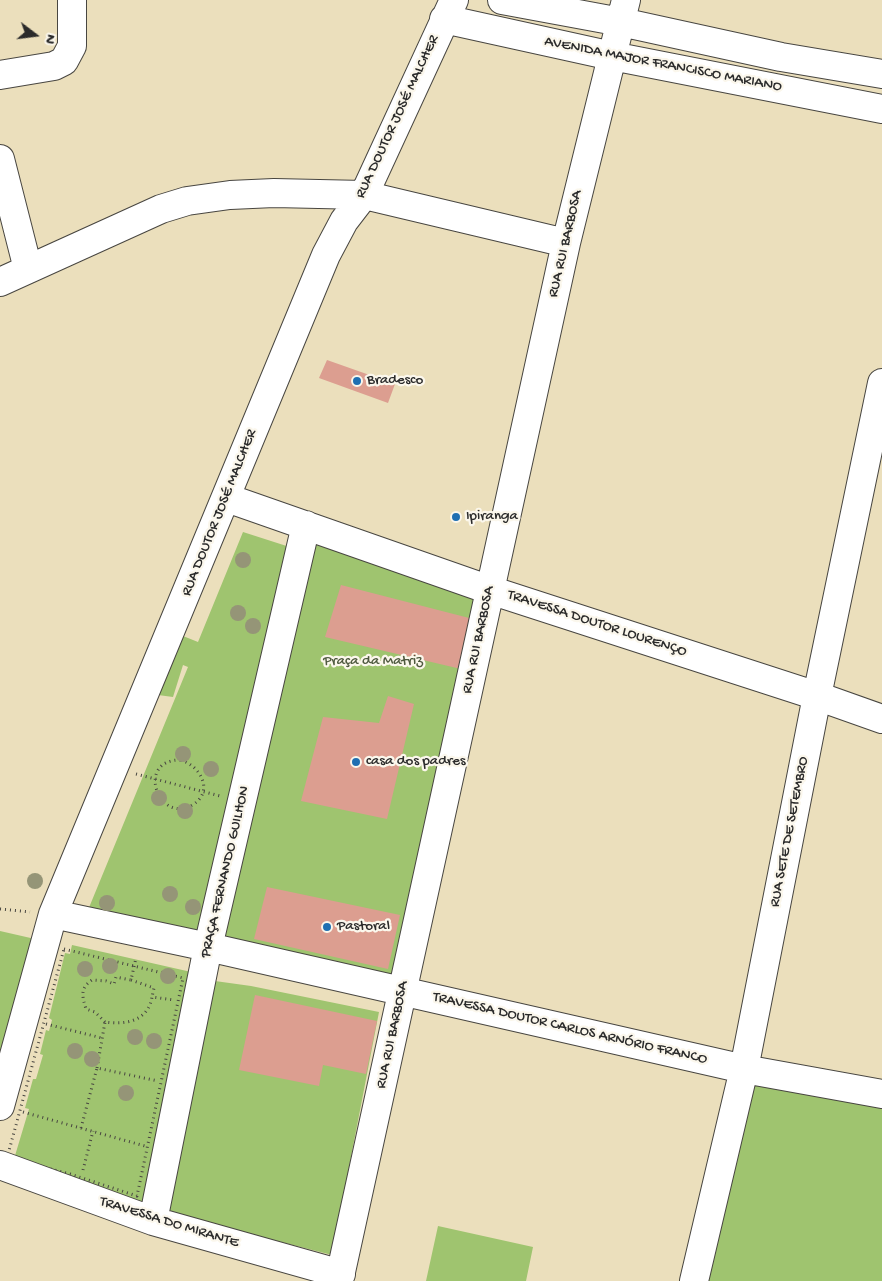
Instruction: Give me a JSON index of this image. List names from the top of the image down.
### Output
{
  "streets": {
    "street": [
      "AVENIDA MAJOR FRANCISCO MARIANO",
      "RUA DOUTOR JOSÉ MALCHER",
      "RUA RUI BARBOSA",
      "TRAVESSA DOUTOR LOURENÇO",
      "RUA SETE DE SETEMBRO",
      "PRAÇA FERNANDO GUILHON",
      "TRAVESSA DOUTOR CARLOS ARNÓRIO FRANCO",
      "TRAVESSA DO MIRANTE"
    ]
  },
  "crossings": [
    ["AVENIDA MAJOR FRANCISCO MARIANO", "RUA DOUTOR JOSÉ MALCHER"],
    ["AVENIDA MAJOR FRANCISCO MARIANO", "RUA RUI BARBOSA"],
    ["RUA DOUTOR JOSÉ MALCHER", "TRAVESSA DOUTOR LOURENÇO"],
    ["RUA DOUTOR JOSÉ MALCHER", "TRAVESSA DOUTOR CARLOS ARNÓRIO FRANCO"],
    ["RUA RUI BARBOSA", "TRAVESSA DOUTOR LOURENÇO"],
    ["RUA RUI BARBOSA", "TRAVESSA DOUTOR CARLOS ARNÓRIO FRANCO"],
    ["RUA RUI BARBOSA", "TRAVESSA DO MIRANTE"],
    ["TRAVESSA DOUTOR LOURENÇO", "RUA SETE DE SETEMBRO"],
    ["TRAVESSA DOUTOR LOURENÇO", "PRAÇA FERNANDO GUILHON"],
    ["RUA SETE DE SETEMBRO", "TRAVESSA DOUTOR CARLOS ARNÓRIO FRANCO"],
    ["PRAÇA FERNANDO GUILHON", "TRAVESSA DOUTOR CARLOS ARNÓRIO FRANCO"],
    ["PRAÇA FERNANDO GUILHON", "TRAVESSA DO MIRANTE"]
  ],
  "parks": ["Praça da Matriz"],
  "places": [
    "Bradesco",
    "Ipiranga",
    "casa dos padres",
    "Pastoral"
  ],
  "north": "right"
}
